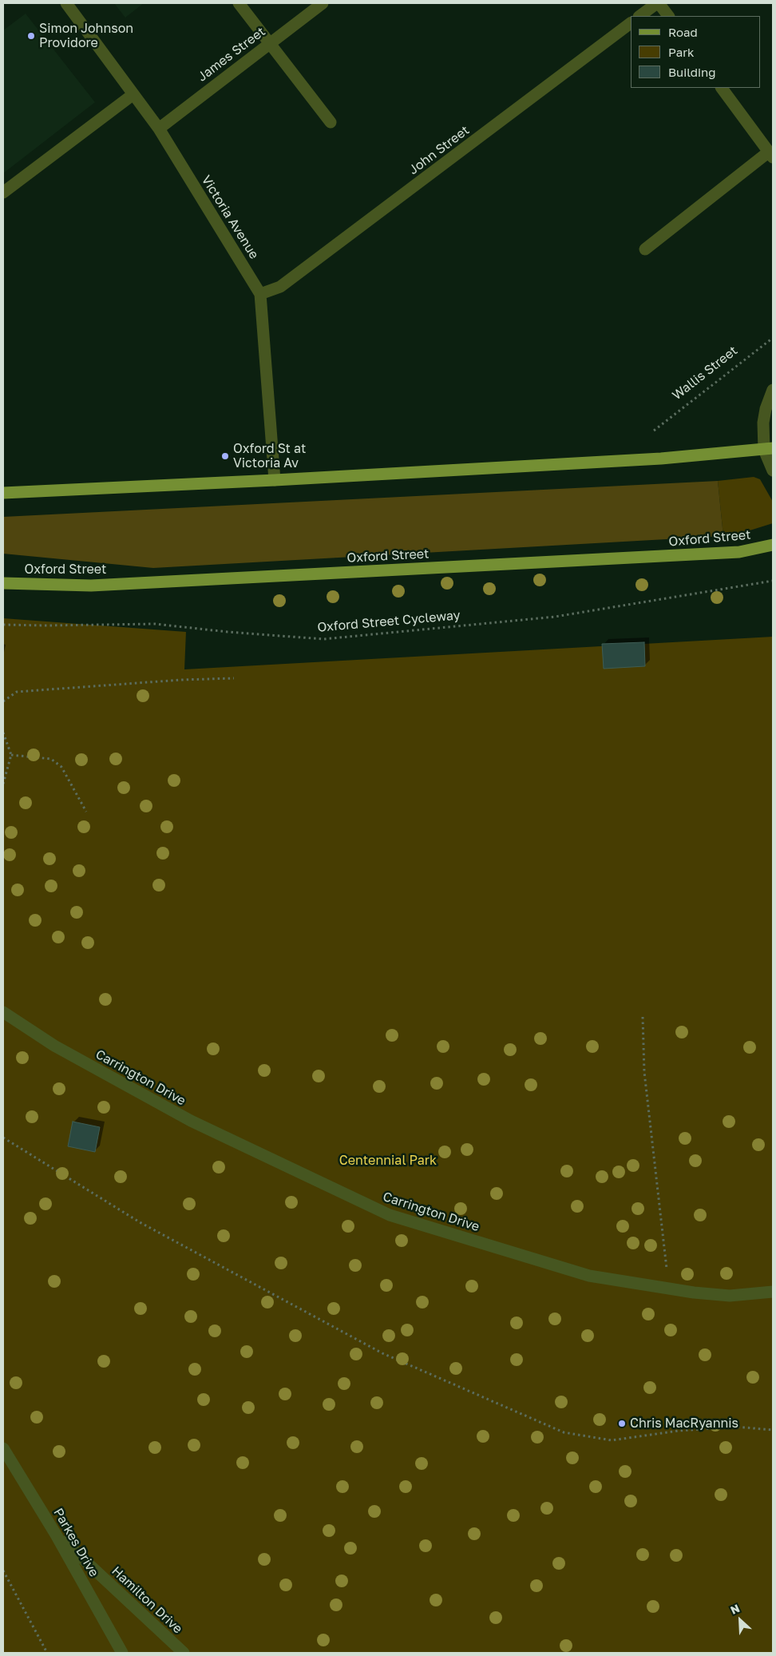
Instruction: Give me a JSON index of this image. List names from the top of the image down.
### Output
{
  "streets": {
    "main road": ["Oxford Street"],
    "street": [
      "James Street",
      "John Street",
      "Victoria Avenue",
      "Carrington Drive",
      "Parkes Drive",
      "Hamilton Drive"
    ],
    "path": ["Wallis Street", "Oxford Street Cycleway"]
  },
  "crossings": [
    ["James Street", "Victoria Avenue"],
    ["John Street", "Victoria Avenue"],
    ["Parkes Drive", "Hamilton Drive"]
  ],
  "parks": ["Centennial Park"],
  "places": ["Simon Johnson Providore", "Oxford St at Victoria Av", "Chris MacRyannis"],
  "legend": ["Road", "Park", "Building"],
  "north": "top left"
}
